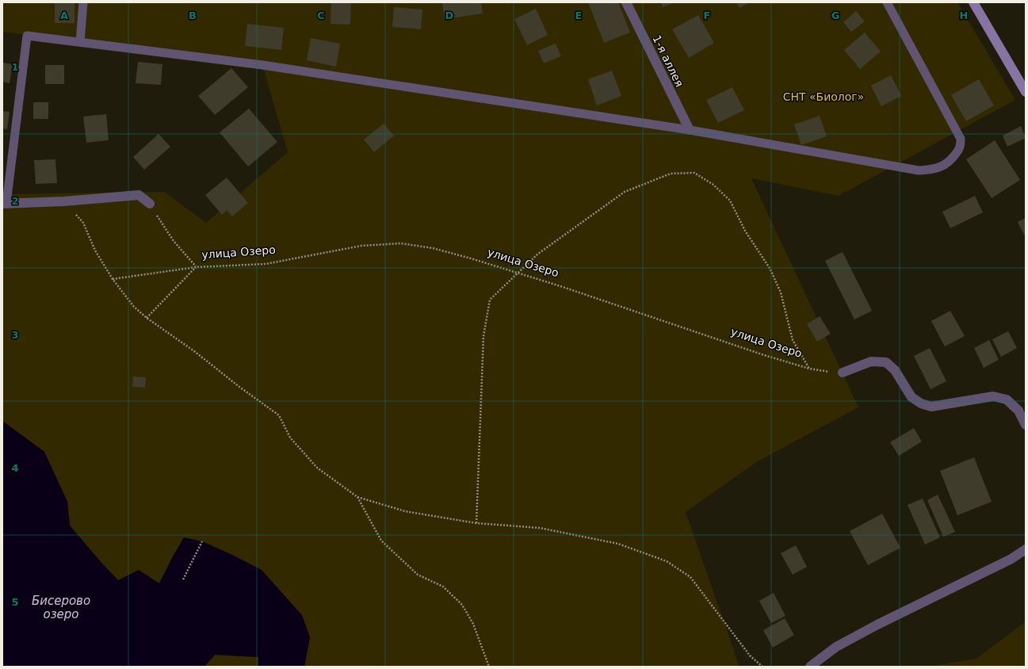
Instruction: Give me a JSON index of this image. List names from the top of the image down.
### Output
{
  "streets": {
    "street": ["1-я аллея"],
    "path": ["улица Озеро"]
  },
  "water": ["Бисерово озеро"],
  "parks": ["СНТ «Биолог»"],
  "grid": {
    "columns": [
      "A",
      "B",
      "C",
      "D",
      "E",
      "F",
      "G",
      "H"
    ],
    "rows": [
      "1",
      "2",
      "3",
      "4",
      "5"
    ]
  }
}
